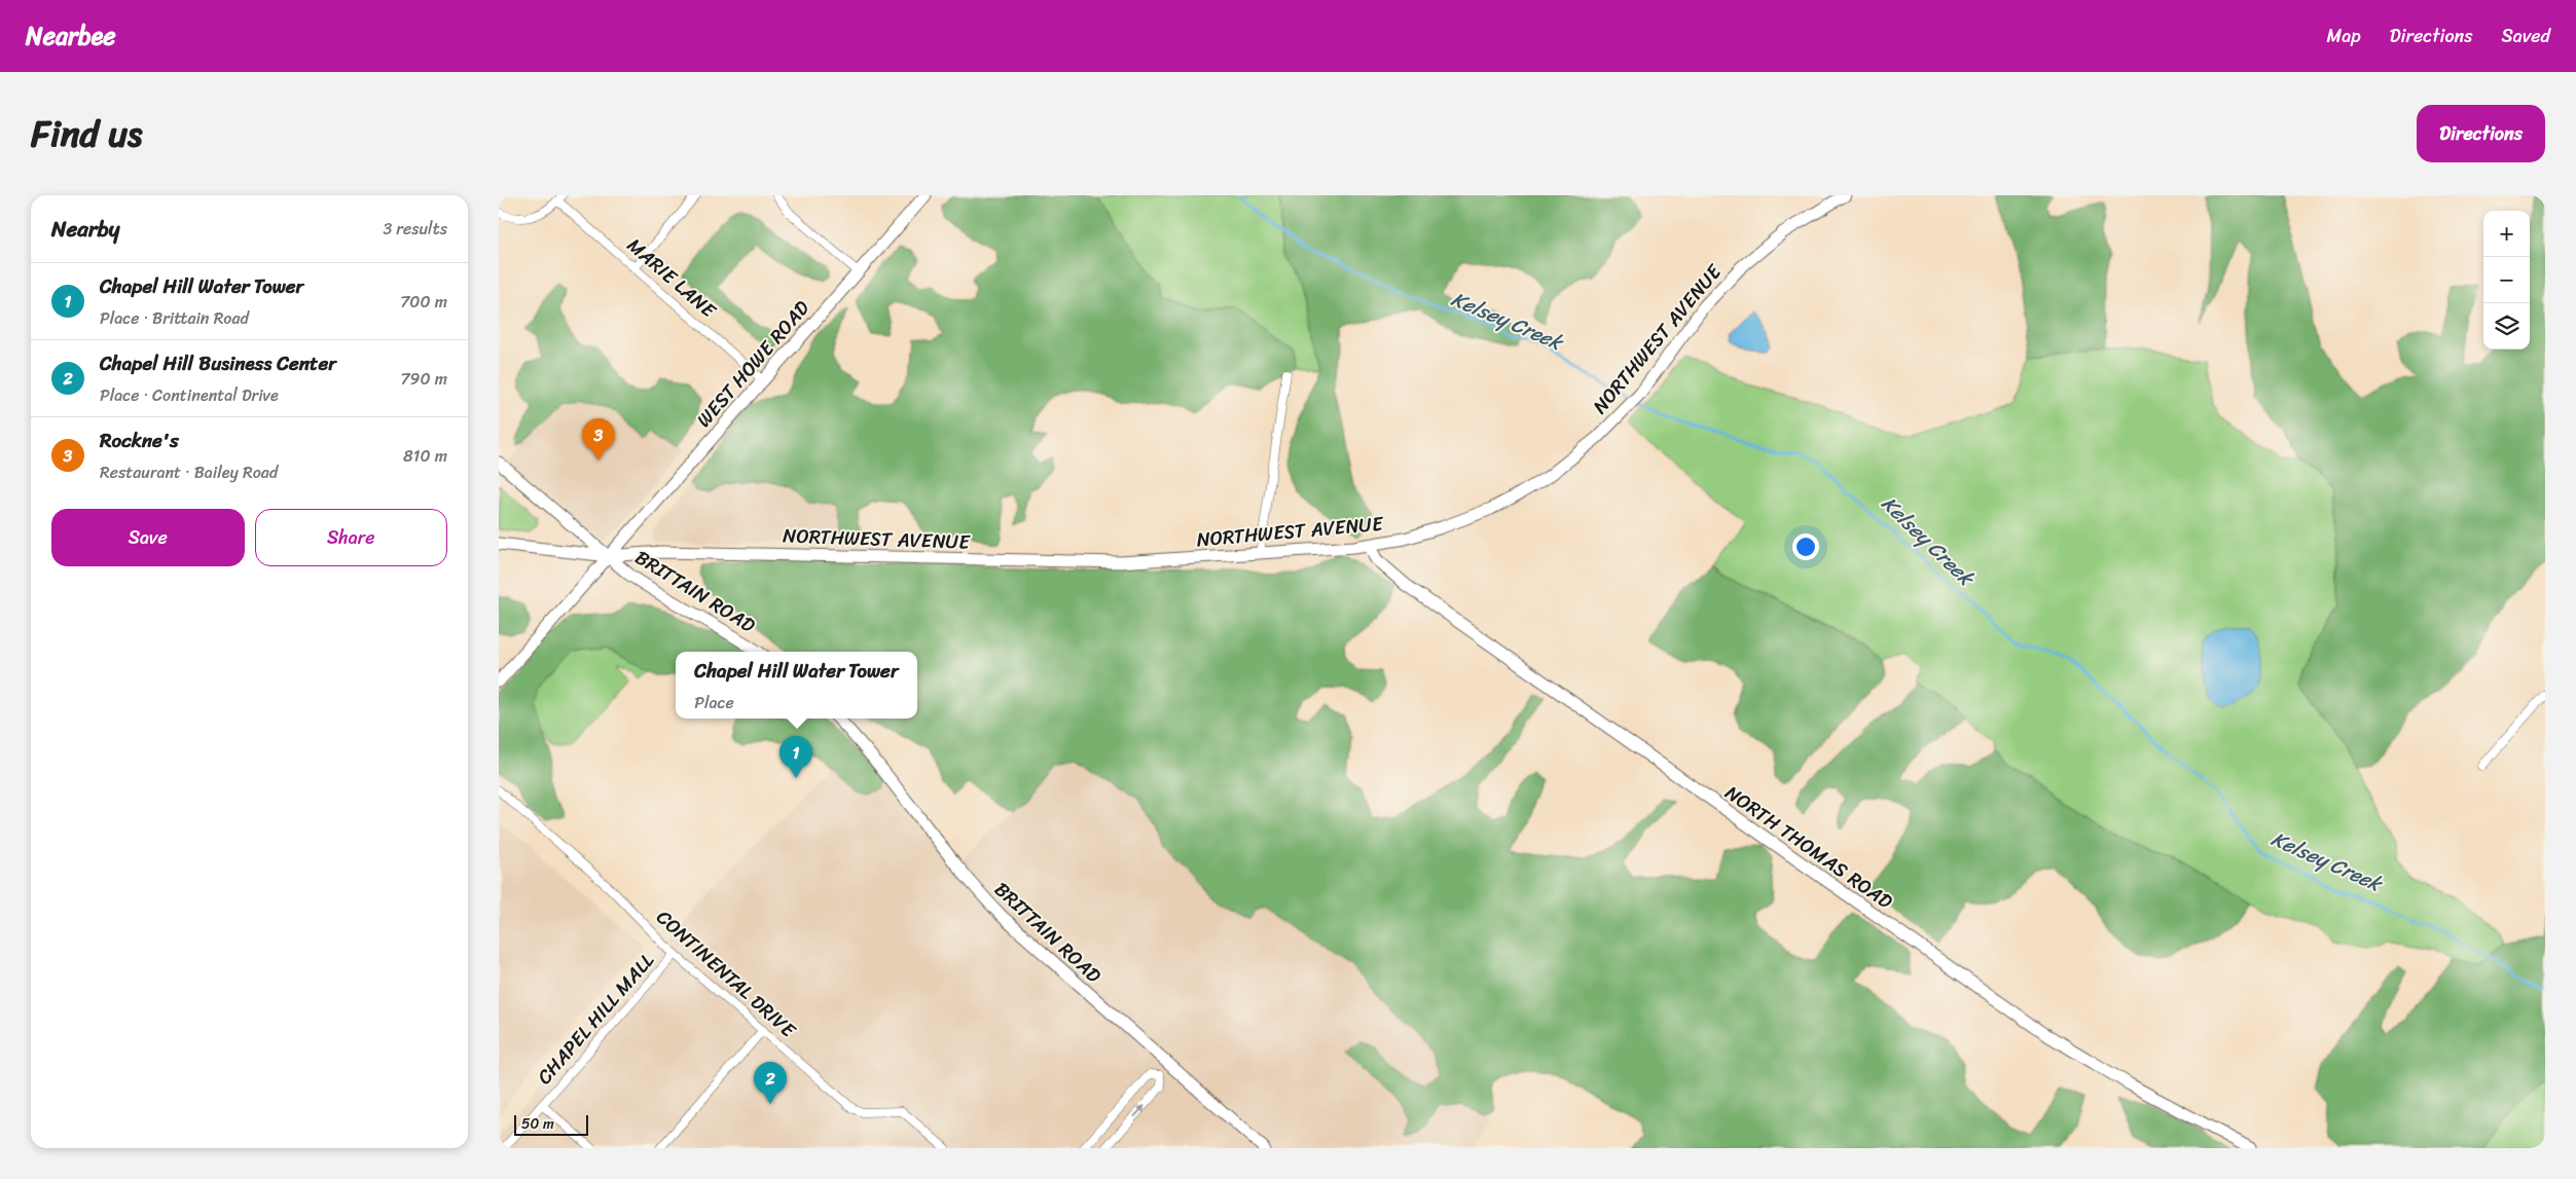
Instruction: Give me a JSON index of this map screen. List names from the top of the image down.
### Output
{
  "streets": {
    "street": [
      "MARIE LANE",
      "NORTHWEST AVENUE",
      "WEST HOWE ROAD",
      "BRITTAIN ROAD",
      "NORTH THOMAS ROAD",
      "CONTINENTAL DRIVE",
      "CHAPEL HILL MALL"
    ]
  },
  "crossings": [
    ["MARIE LANE", "WEST HOWE ROAD"],
    ["NORTHWEST AVENUE", "WEST HOWE ROAD"],
    ["NORTHWEST AVENUE", "BRITTAIN ROAD"],
    ["NORTHWEST AVENUE", "NORTH THOMAS ROAD"],
    ["WEST HOWE ROAD", "BRITTAIN ROAD"],
    ["CONTINENTAL DRIVE", "CHAPEL HILL MALL"]
  ],
  "water": ["Kelsey Creek"],
  "scale_bar": "50 m",
  "page": {
    "header": "Nearbee",
    "nav": ["Map", "Directions", "Saved"],
    "title": "Find us",
    "buttons": [
      "Directions",
      ["Save", "Share"]
    ],
    "heading": ["Nearby", "3 results"],
    "map_buttons": ["+", "−"],
    "list": [
      {
        "mark": "1",
        "name": "Chapel Hill Water Tower",
        "note": "Place · Brittain Road",
        "value": "700 m"
      },
      {
        "mark": "2",
        "name": "Chapel Hill Business Center",
        "note": "Place · Continental Drive",
        "value": "790 m"
      },
      {
        "mark": "3",
        "name": "Rockne's",
        "note": "Restaurant · Bailey Road",
        "value": "810 m"
      }
    ],
    "pins": ["3", "1", "2"],
    "popup": ["Chapel Hill Water Tower", "Place"],
    "scale": "50 m"
  }
}
